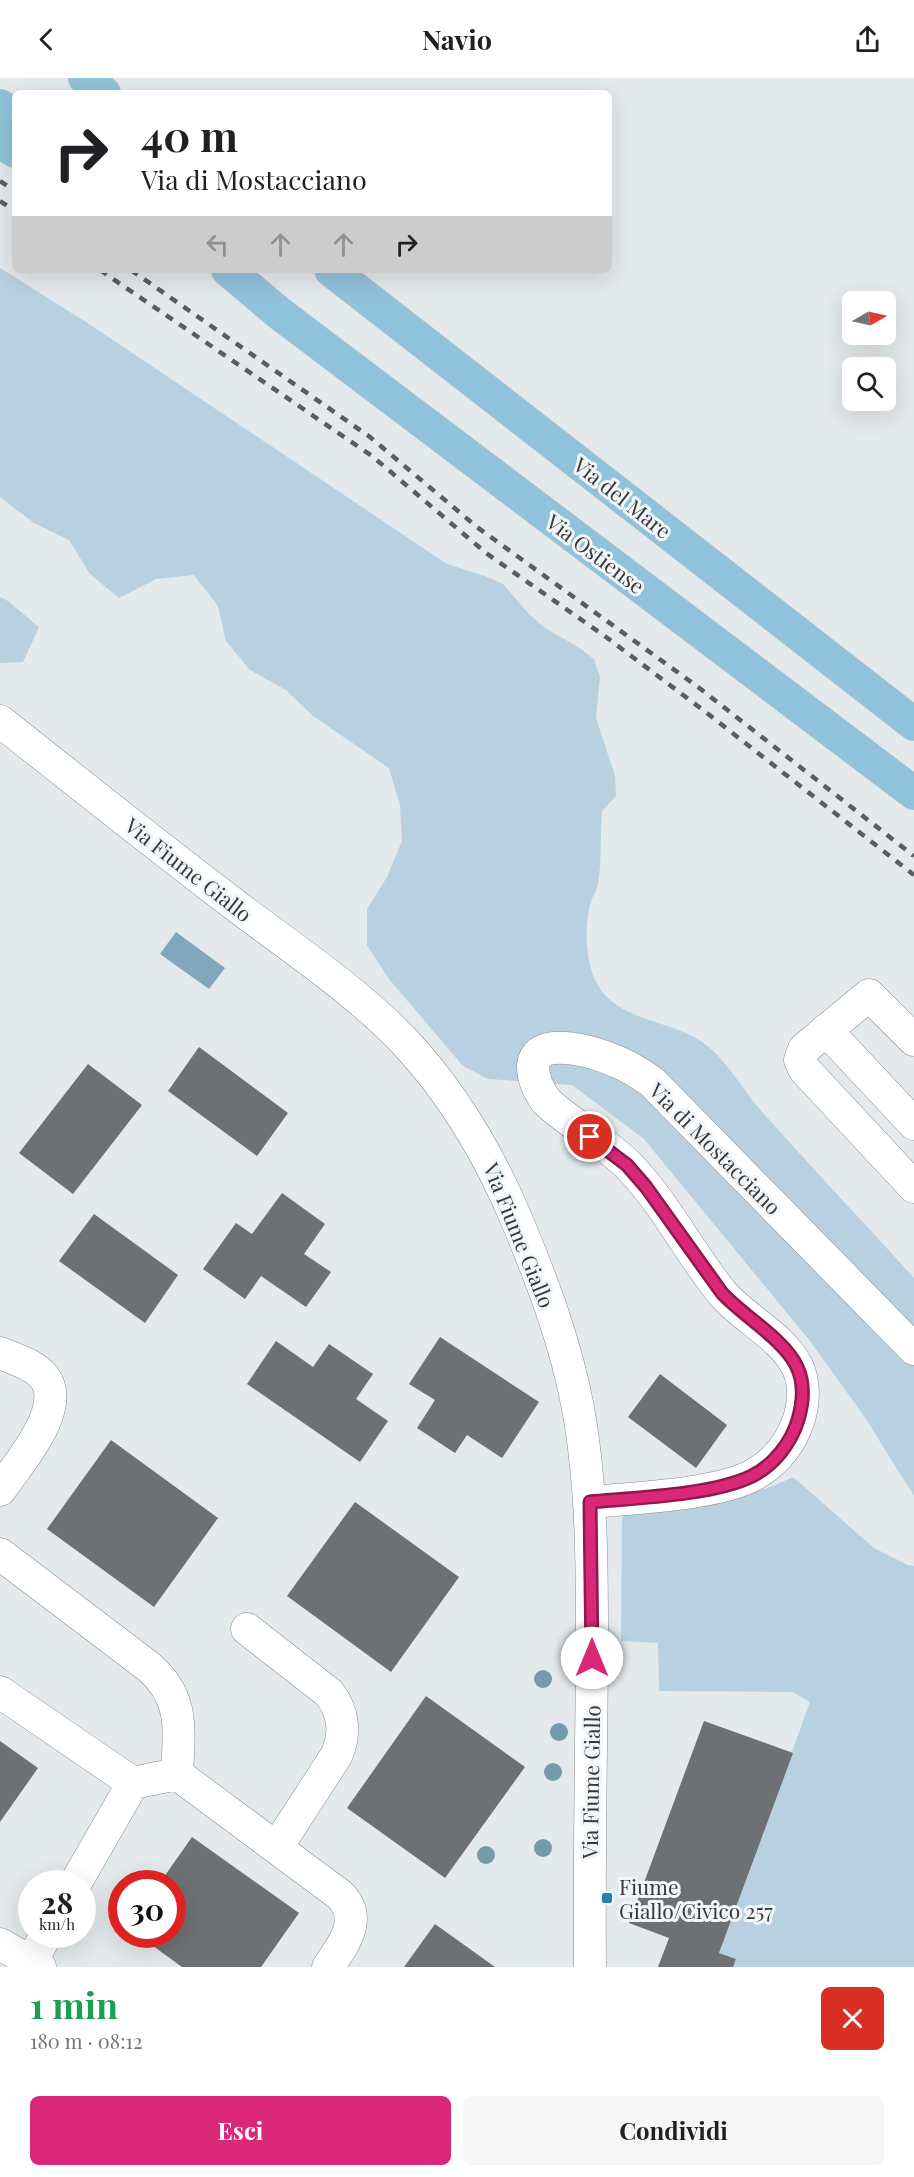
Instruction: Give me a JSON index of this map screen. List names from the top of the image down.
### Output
{
  "streets": {
    "main road": ["Via del Mare", "Via Ostiense"],
    "street": ["Via Fiume Giallo", "Via di Mostacciano"]
  },
  "crossings": [
    ["Via Fiume Giallo", "Via di Mostacciano"]
  ],
  "places": {
    "transit": ["Fiume Giallo/Civico 257"]
  },
  "north": "right",
  "page": {
    "header": "Navio",
    "turn": ["40 m", "Via di Mostacciano"],
    "speed": "28 km/h",
    "limit": "30",
    "heading": ["1 min", "180 m · 08:12"],
    "buttons": ["Esci", "Condividi"]
  }
}
